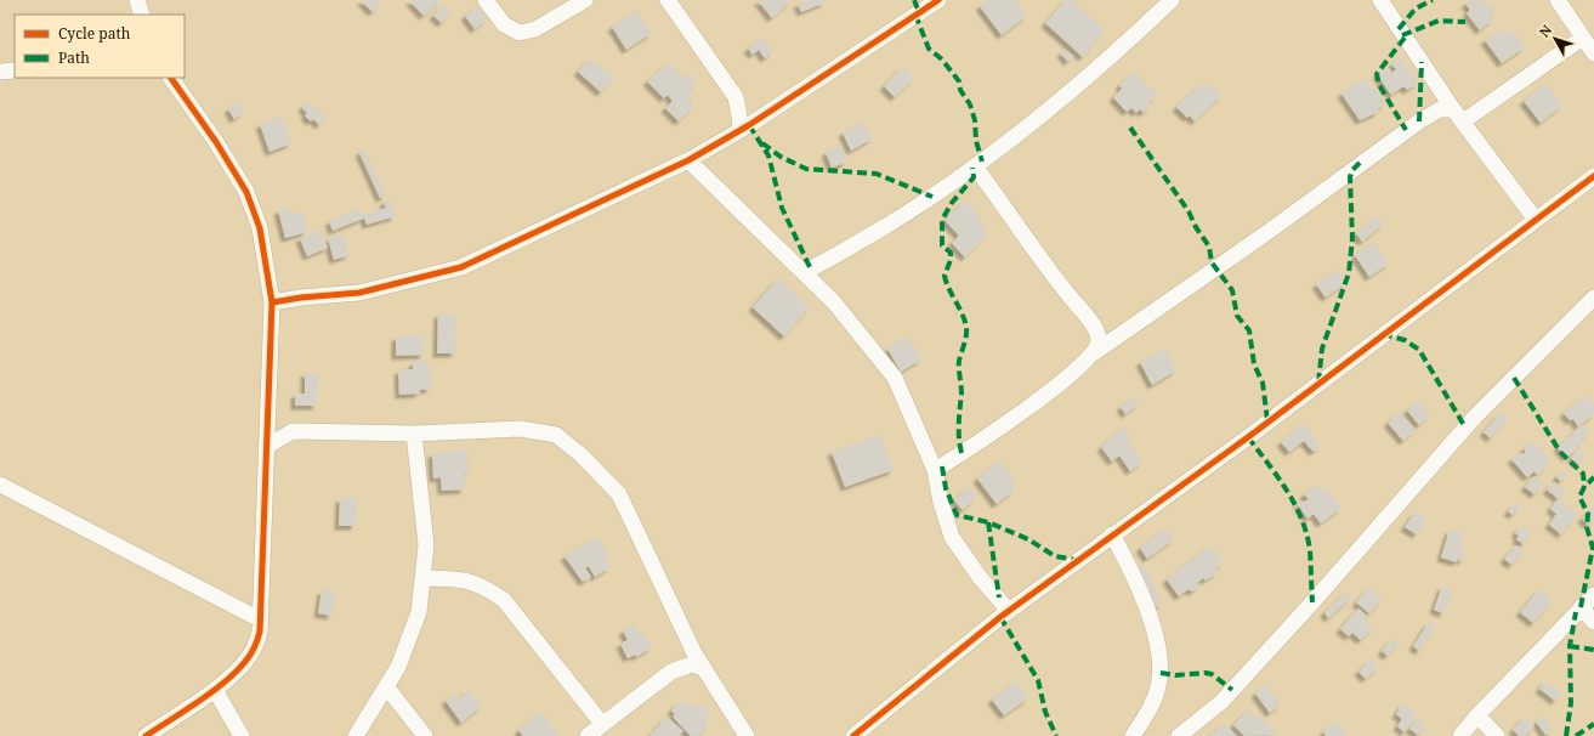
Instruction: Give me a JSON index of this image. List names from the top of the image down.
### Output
{
  "legend": ["Cycle path", "Path"],
  "north": "top left"
}
